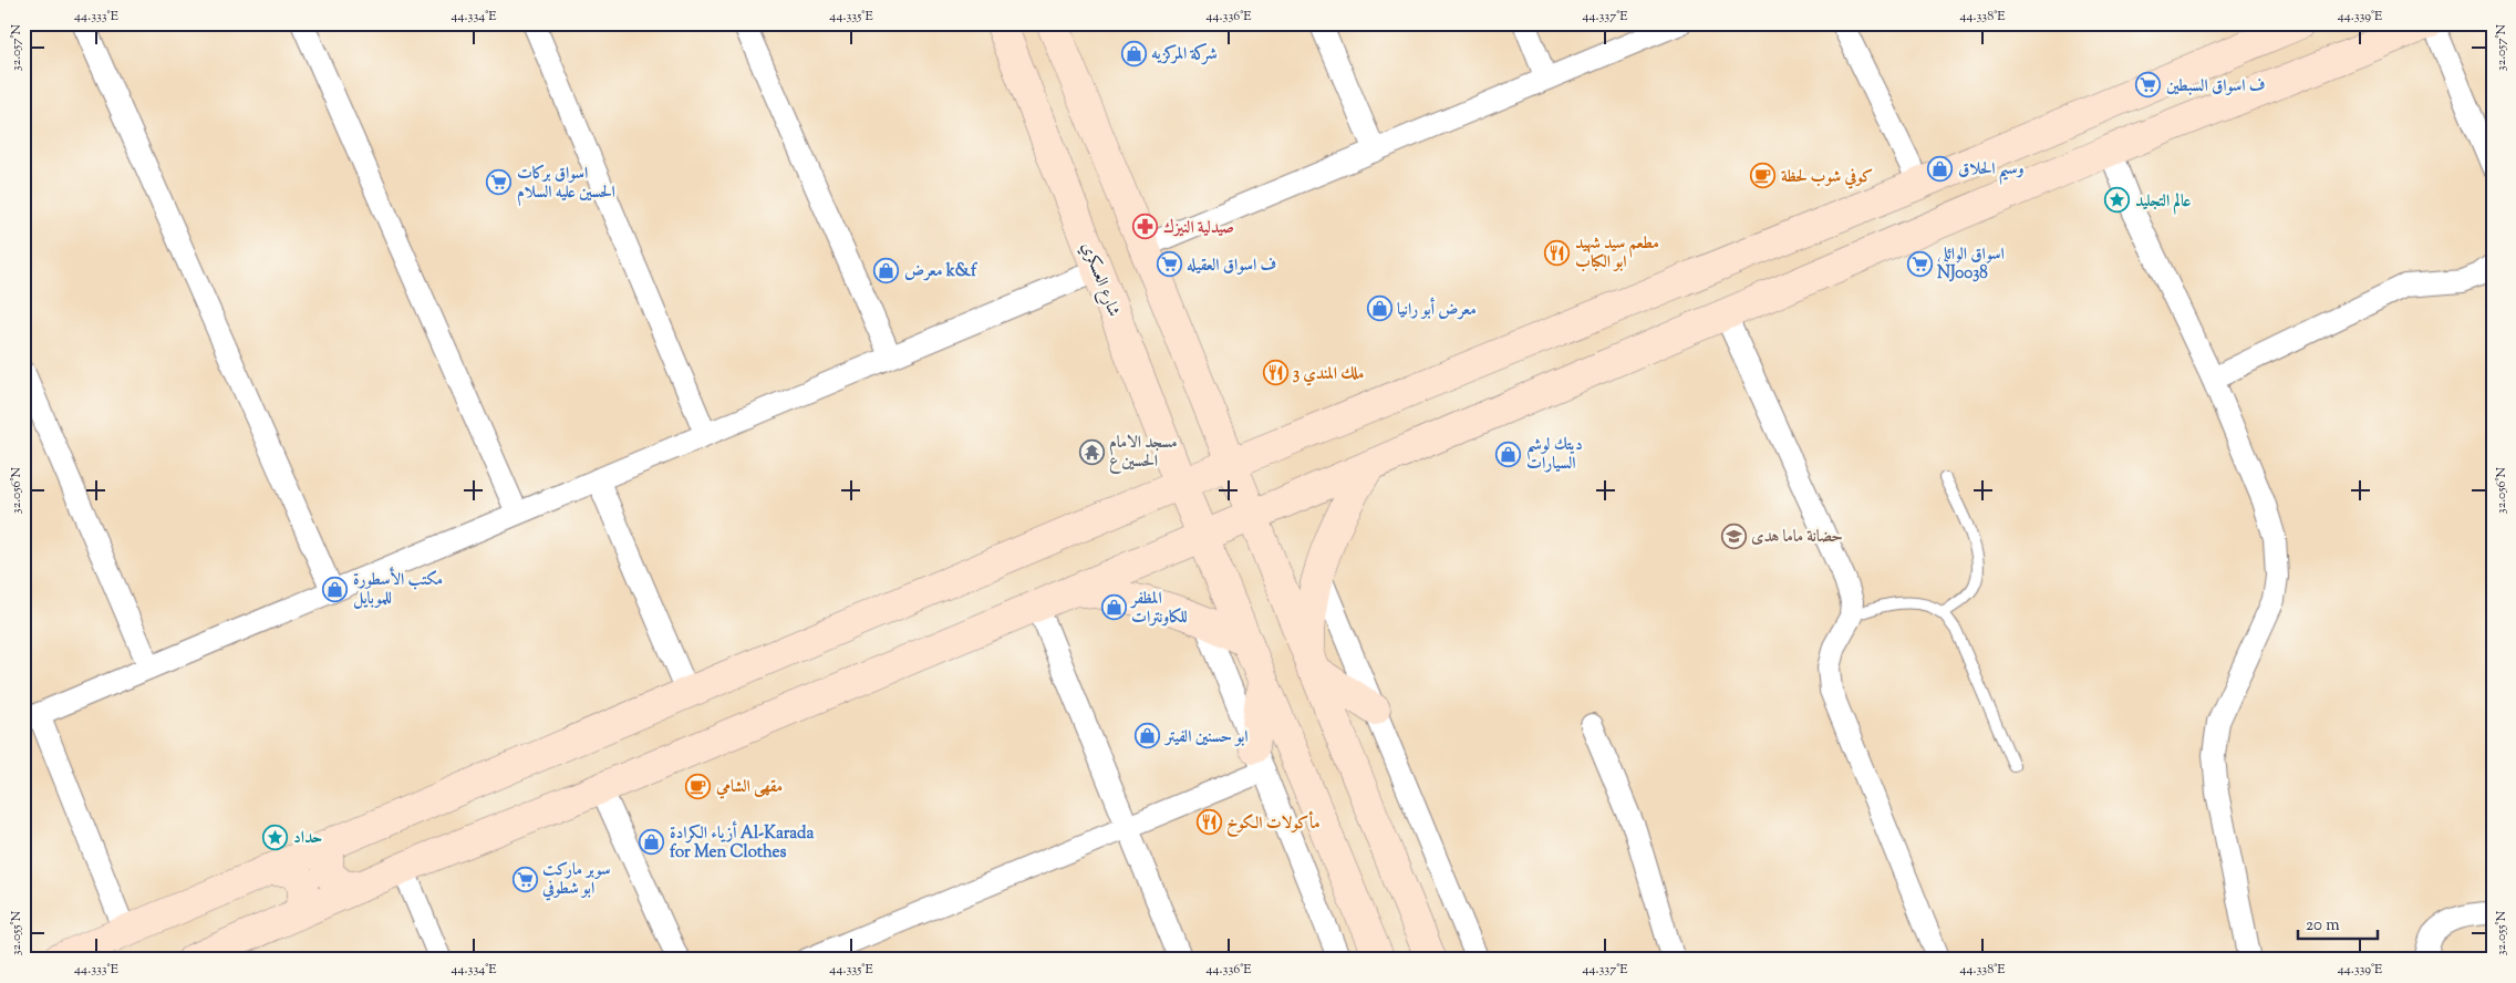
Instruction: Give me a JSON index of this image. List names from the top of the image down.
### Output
{
  "streets": {
    "main road": ["شارع العسكري"]
  },
  "places": {
    "shop": [
      "شركة المركزيه",
      "وسيم الحلاق",
      "معرض k&f",
      "معرض أبو رانيا",
      "ديتك لوشم السيارات",
      "مكتب الأسطورة للموبايل",
      "المظفر للكاونترات",
      "ابو حسنين الفيتر",
      "أزياء الكرادة Al-Karada for Men Clothes"
    ],
    "supermarket": [
      "ف اسواق السبطين",
      "اسواق بركات الحسين عليه السلام",
      "اسواق الوائلی NJ0038",
      "ف اسواق العقيله",
      "سوبر ماركت ابو شطوفي"
    ],
    "cafe": ["كوفي شوب لحظة", "مقهى الشامي"],
    "place": ["عالم التجليد", "حداد"],
    "pharmacy": ["صيدلية النيزك"],
    "restaurant": ["مطعم سيد شهيد ابو الكباب", "ملك المندي 3", "مأكولات الكوخ"],
    "temple": ["مسجد الامام الحسين ع"],
    "school or university": ["حضانة ماما هدى"]
  },
  "scale_bar": "20 m",
  "coordinates": [
    "44.333°E",
    "44.334°E",
    "44.335°E",
    "44.336°E",
    "44.337°E",
    "44.338°E",
    "44.339°E",
    "32.057°N",
    "32.056°N",
    "32.055°N"
  ]
}
